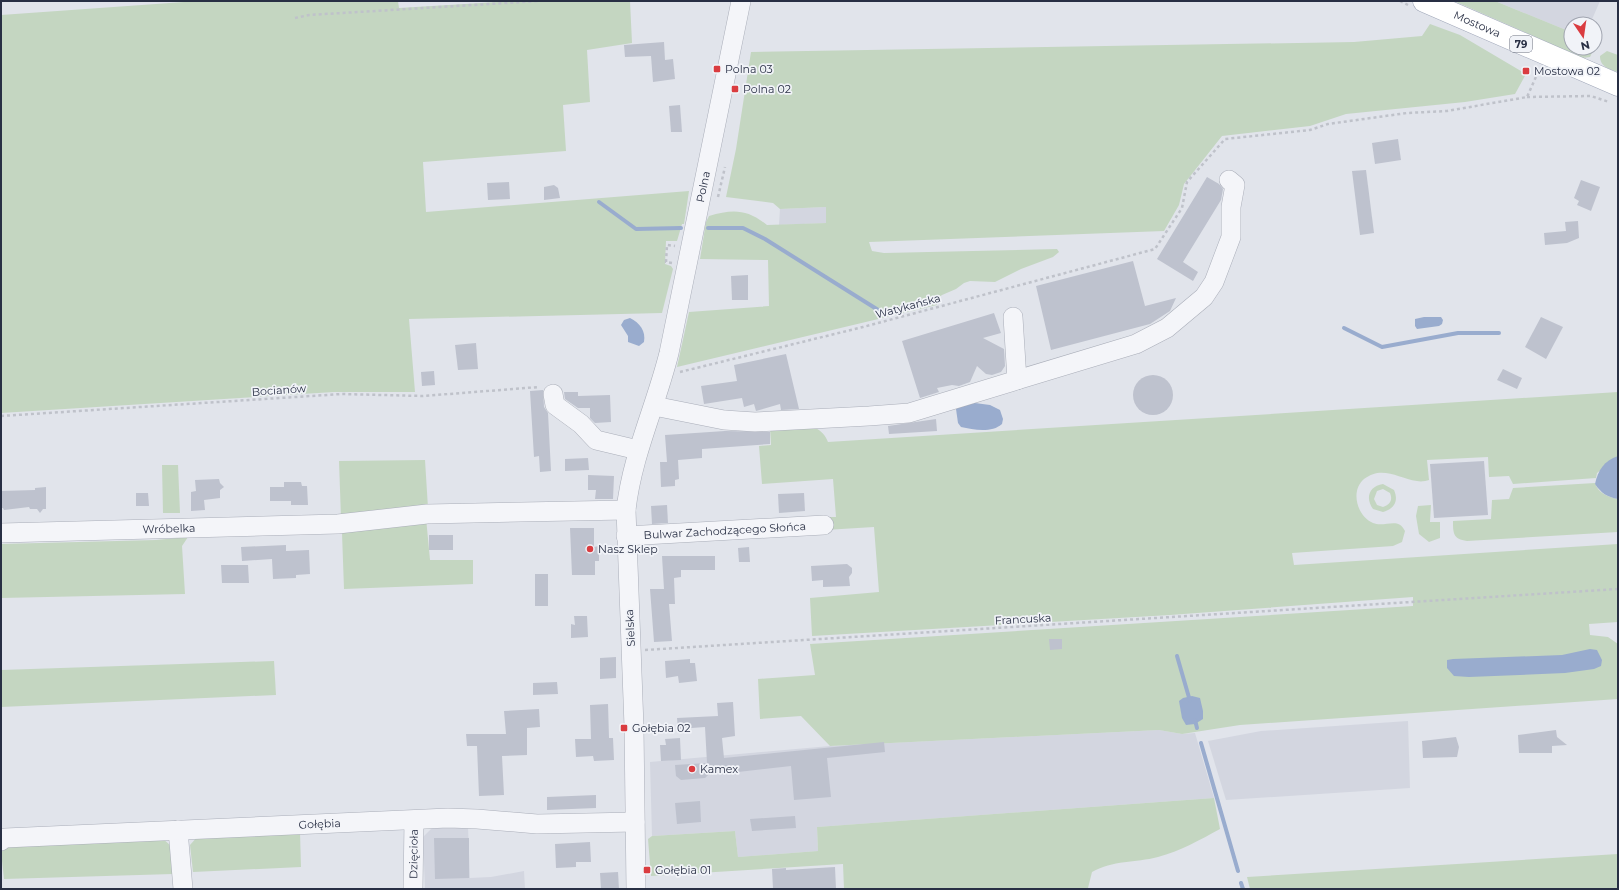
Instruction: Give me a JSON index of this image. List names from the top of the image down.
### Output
{
  "streets": {
    "main road": ["Mostowa", "79"],
    "street": [
      "Polna",
      "Wróbelka",
      "Bulwar Zachodzącego Słońca",
      "Sielska",
      "Gołębia",
      "Dzięcioła"
    ],
    "path": ["Watykańska", "Bocianów", "Francuska"]
  },
  "crossings": [
    ["Polna", "Watykańska"],
    ["Polna", "Sielska"],
    ["Watykańska", "Sielska"],
    ["Wróbelka", "Sielska"],
    ["Bulwar Zachodzącego Słońca", "Sielska"],
    ["Francuska", "Sielska"],
    ["Sielska", "Gołębia"],
    ["Gołębia", "Dzięcioła"]
  ],
  "places": {
    "transit": [
      "Polna 03",
      "Mostowa 02",
      "Polna 02",
      "Gołębia 02",
      "Gołębia 01"
    ],
    "other": ["Nasz Sklep", "Kamex"]
  },
  "north": "bottom"
}
